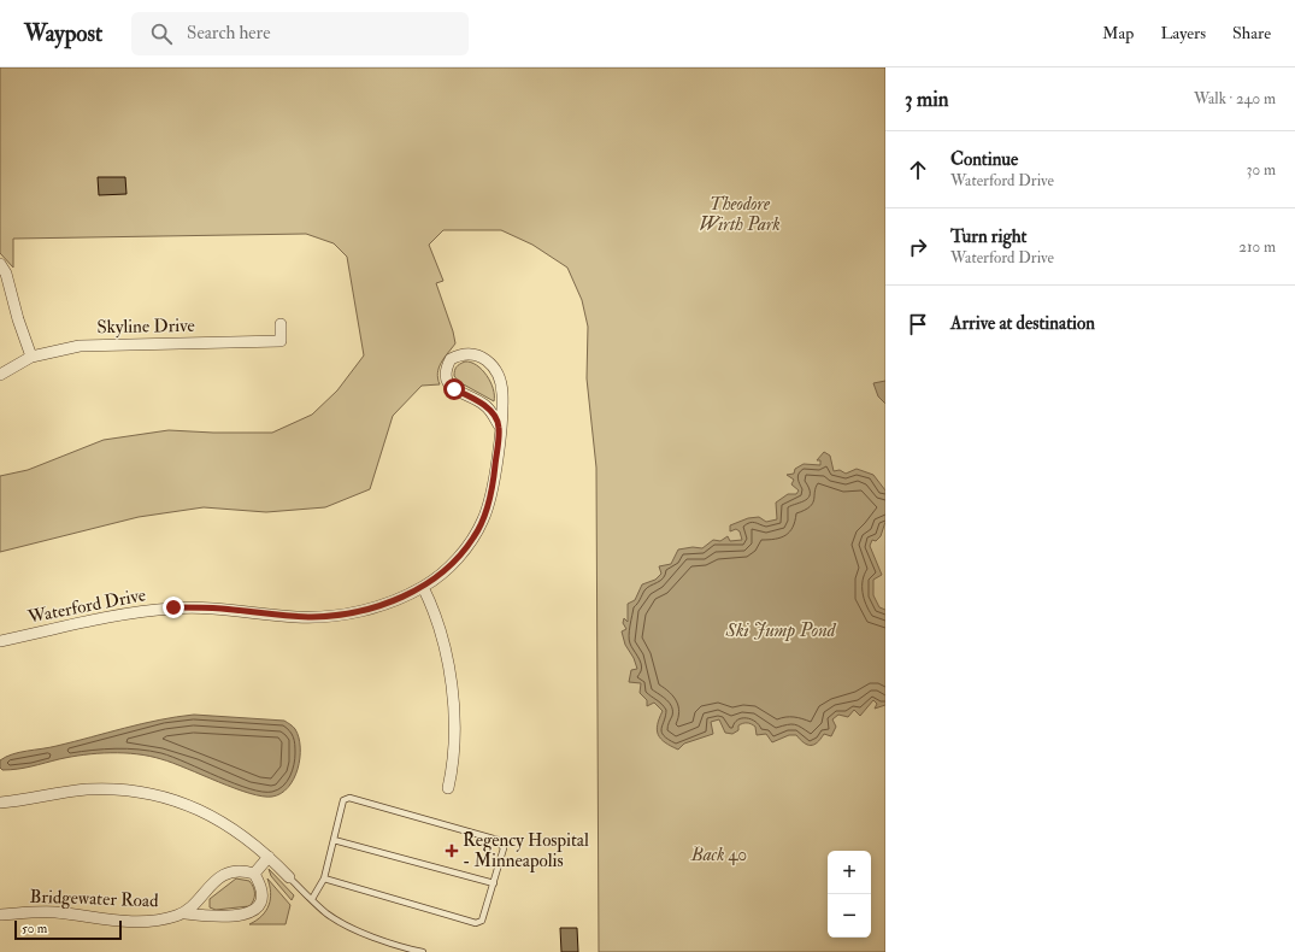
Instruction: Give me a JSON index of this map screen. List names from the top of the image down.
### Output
{
  "streets": {
    "street": ["Skyline Drive", "Waterford Drive", "Bridgewater Road"]
  },
  "water": ["Ski Jump Pond"],
  "parks": ["Theodore Wirth Park", "Back 40"],
  "places": {
    "health": ["Regency Hospital - Minneapolis"]
  },
  "scale_bar": "50 m",
  "page": {
    "header": "Waypost",
    "search": "Search here",
    "nav": ["Map", "Layers", "Share"],
    "heading": ["3 min", "Walk · 240 m"],
    "list": [
      ["Continue", "Waterford Drive", "30 m"],
      ["Turn right", "Waterford Drive", "210 m"],
      "Arrive at destination"
    ],
    "map_buttons": ["+", "−"],
    "scale": "50 m"
  }
}
